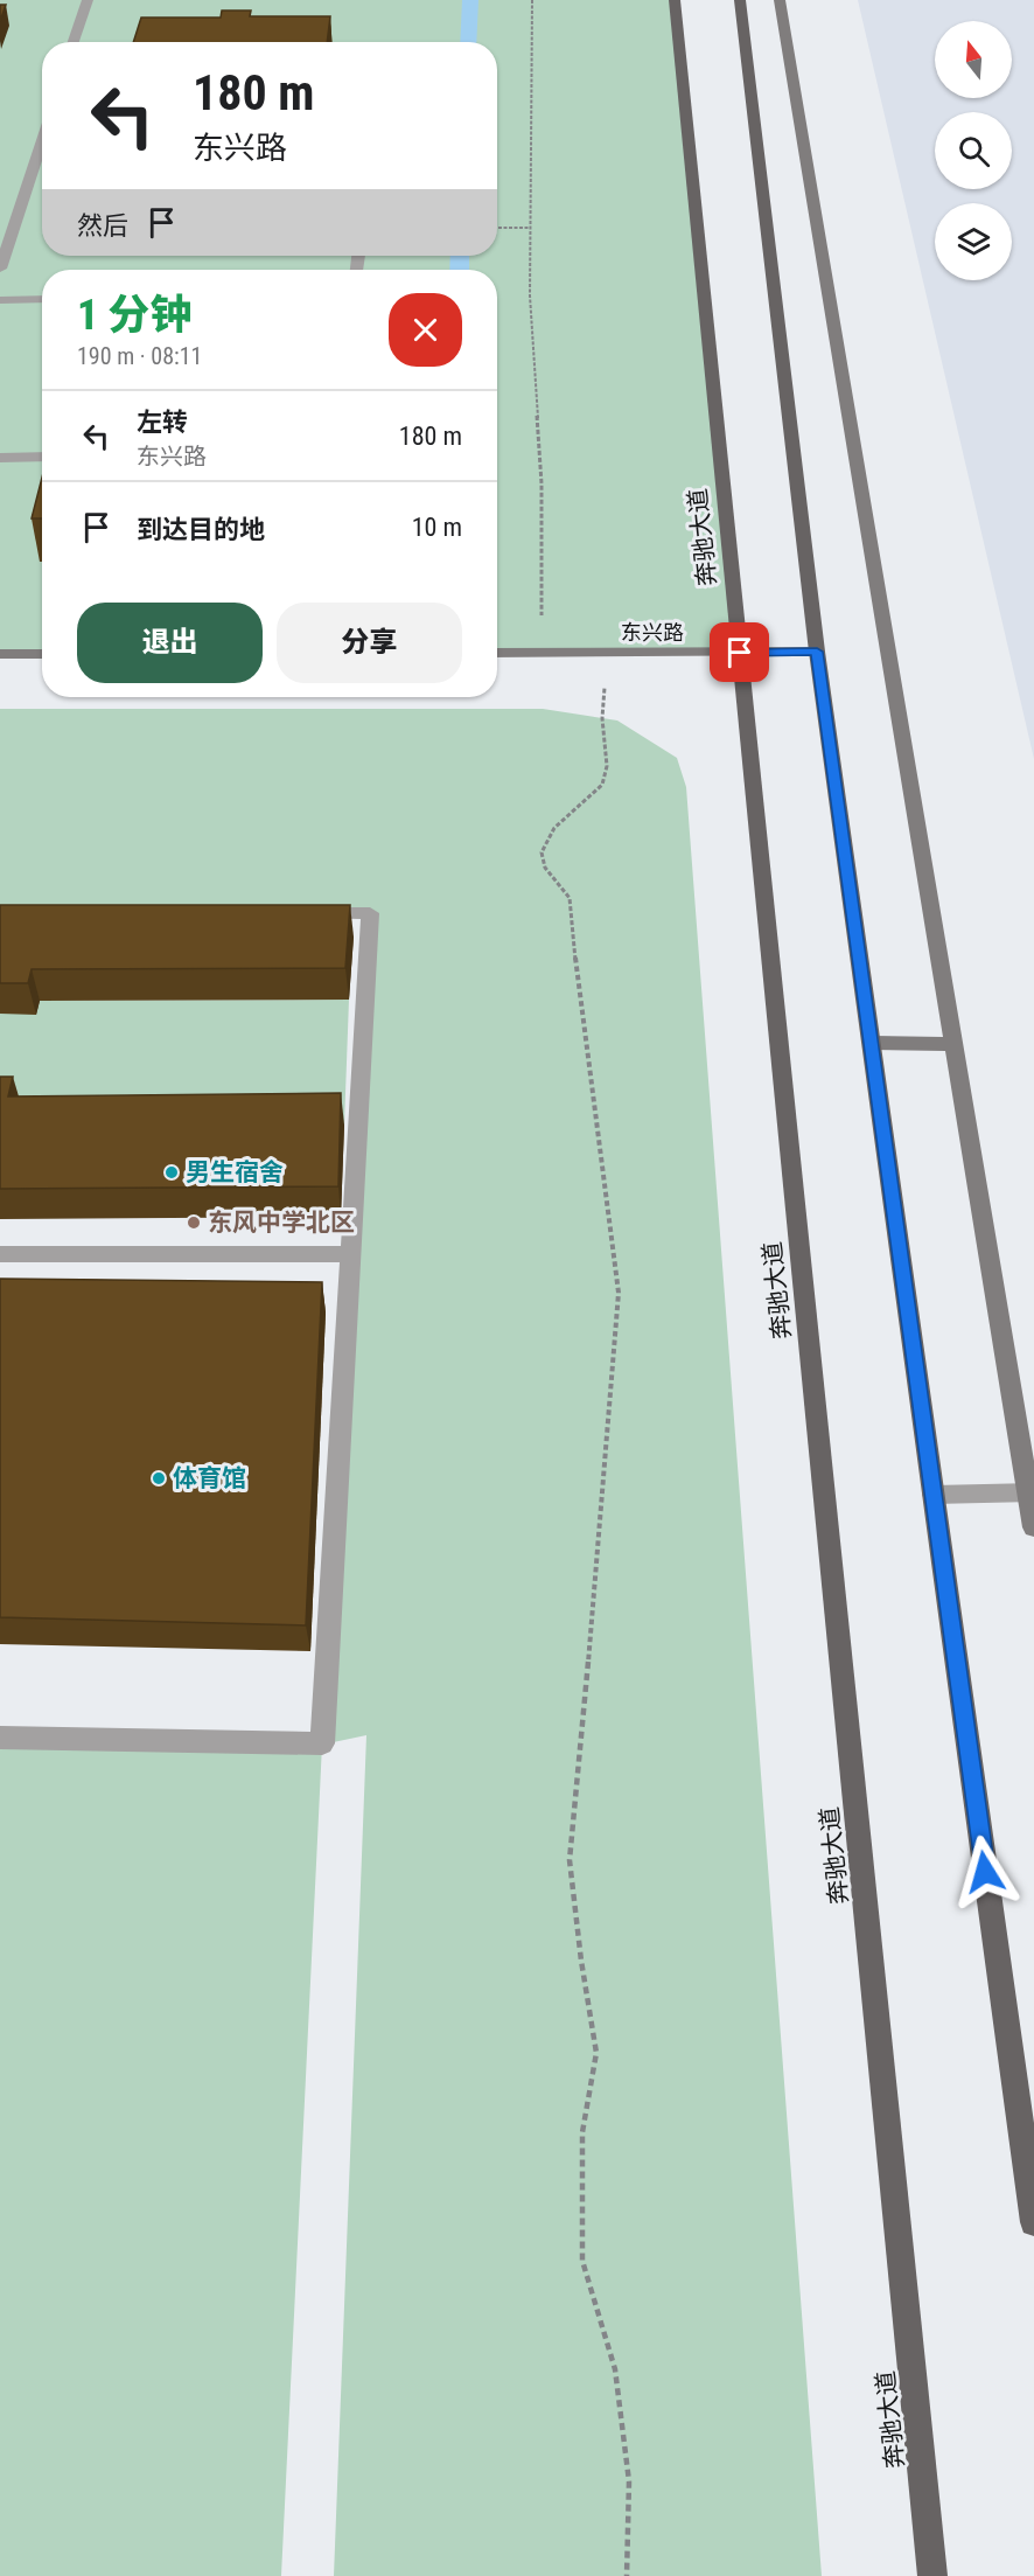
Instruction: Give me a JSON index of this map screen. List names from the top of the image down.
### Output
{
  "streets": {
    "main road": ["奔驰大道"],
    "street": ["东兴路"]
  },
  "crossings": [
    ["奔驰大道", "东兴路"]
  ],
  "places": ["男生宿舍", "东风中学北区", "体育馆"],
  "north": "top",
  "page": {
    "turn": ["180 m", "东兴路"],
    "then": "然后",
    "heading": ["1 分钟", "190 m · 08:11"],
    "list": [
      {
        "name": "左转",
        "note": "东兴路",
        "value": "180 m"
      },
      {
        "name": "到达目的地",
        "value": "10 m"
      }
    ],
    "buttons": ["退出", "分享"]
  }
}
